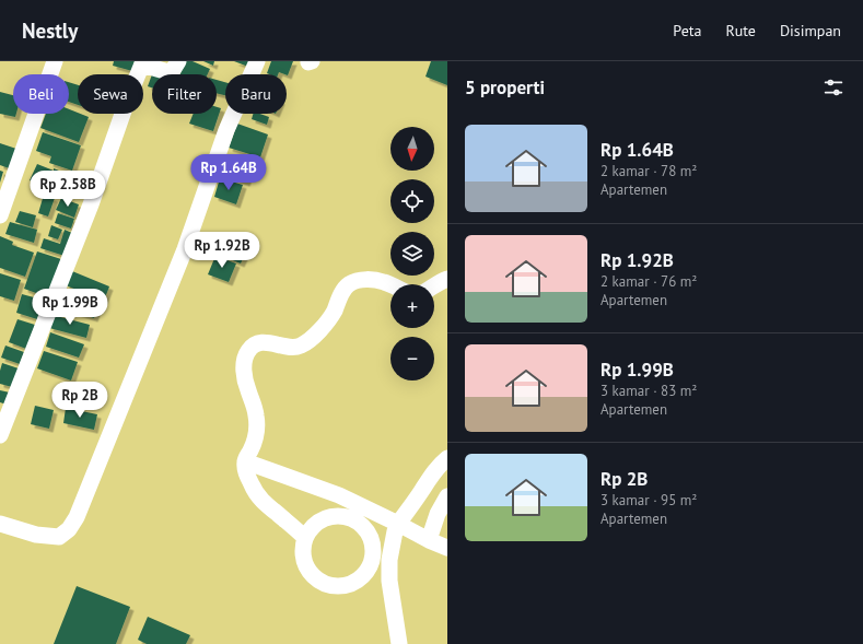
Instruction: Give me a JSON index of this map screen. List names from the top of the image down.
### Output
{
  "north": "bottom",
  "page": {
    "header": "Nestly",
    "nav": ["Peta", "Rute", "Disimpan"],
    "heading": "5 properti",
    "chip": [
      "Beli",
      "Sewa",
      "Filter",
      "Baru"
    ],
    "list": [
      {
        "name": "Rp 1.64B",
        "note": "2 kamar · 78 m² · Apartemen"
      },
      {
        "name": "Rp 1.92B",
        "note": "2 kamar · 76 m² · Apartemen"
      },
      {
        "name": "Rp 1.99B",
        "note": "3 kamar · 83 m² · Apartemen"
      },
      {
        "name": "Rp 2B",
        "note": "3 kamar · 95 m² · Apartemen"
      }
    ],
    "map_buttons": ["+", "−"],
    "price": [
      "Rp 1.64B",
      "Rp 2.58B",
      "Rp 1.92B",
      "Rp 1.99B",
      "Rp 2B"
    ]
  }
}
